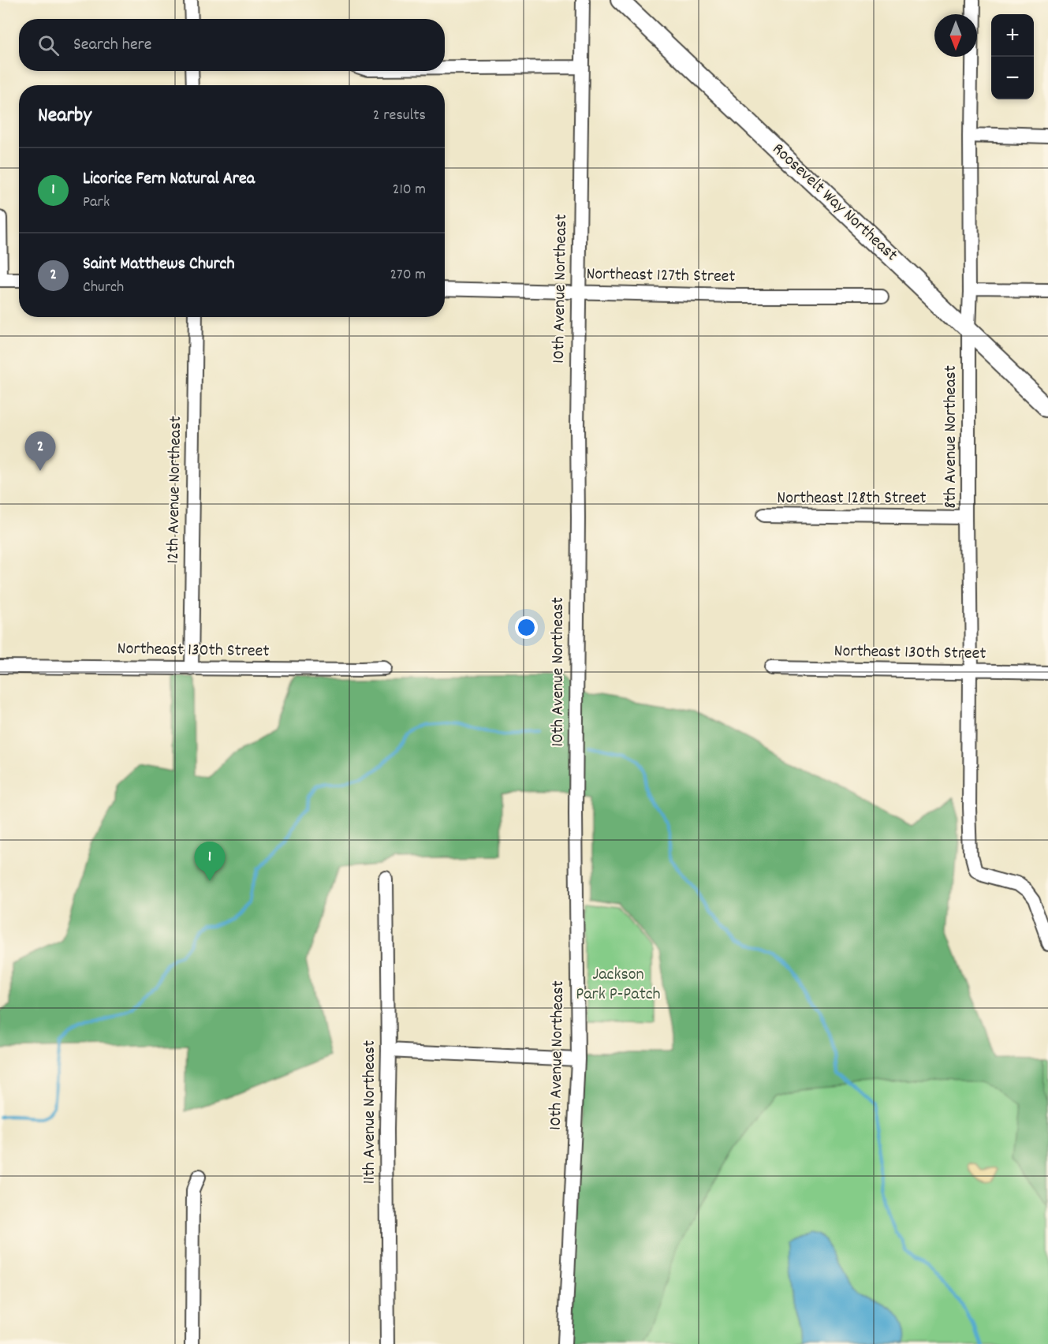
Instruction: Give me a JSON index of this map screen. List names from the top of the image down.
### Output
{
  "streets": {
    "main road": ["Roosevelt Way Northeast"],
    "street": [
      "Northeast 127th Street",
      "10th Avenue Northeast",
      "8th Avenue Northeast",
      "12th Avenue Northeast",
      "Northeast 128th Street",
      "Northeast 130th Street",
      "11th Avenue Northeast"
    ]
  },
  "crossings": [
    ["Roosevelt Way Northeast", "8th Avenue Northeast"],
    ["Northeast 127th Street", "10th Avenue Northeast"],
    ["8th Avenue Northeast", "Northeast 128th Street"],
    ["8th Avenue Northeast", "Northeast 130th Street"],
    ["12th Avenue Northeast", "Northeast 130th Street"]
  ],
  "parks": ["Jackson Park P-Patch"],
  "north": "bottom",
  "page": {
    "map_buttons": ["+", "−"],
    "search": "Search here",
    "heading": ["Nearby", "2 results"],
    "list": [
      {
        "mark": "1",
        "name": "Licorice Fern Natural Area",
        "note": "Park",
        "value": "210 m"
      },
      {
        "mark": "2",
        "name": "Saint Matthews Church",
        "note": "Church",
        "value": "270 m"
      }
    ],
    "pins": ["2", "1"]
  }
}
